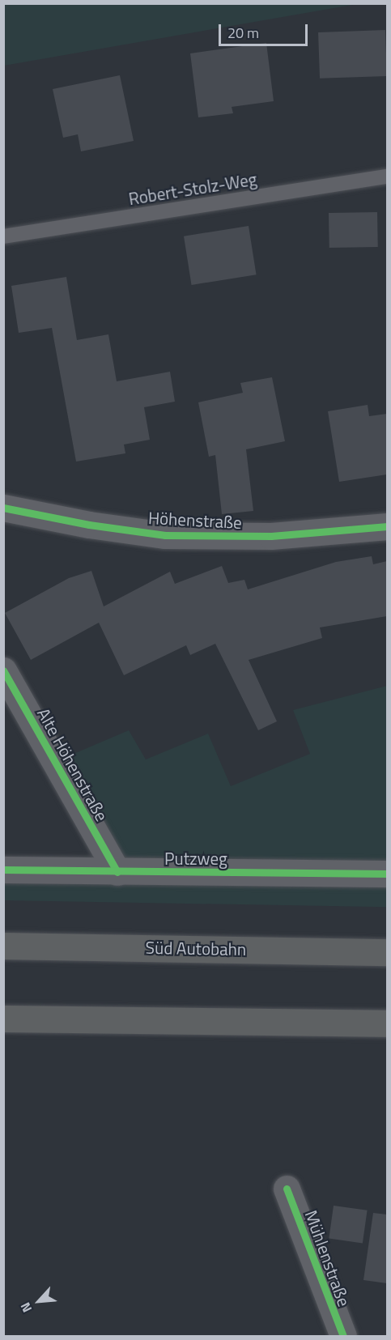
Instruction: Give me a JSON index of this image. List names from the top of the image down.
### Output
{
  "streets": {
    "highway": ["Süd Autobahn"],
    "street": [
      "Höhenstraße",
      "Alte Höhenstraße",
      "Putzweg",
      "Mühlenstraße"
    ],
    "lane": ["Robert-Stolz-Weg"]
  },
  "crossings": [
    ["Alte Höhenstraße", "Putzweg"]
  ],
  "scale_bar": "20 m",
  "north": "bottom left"
}
